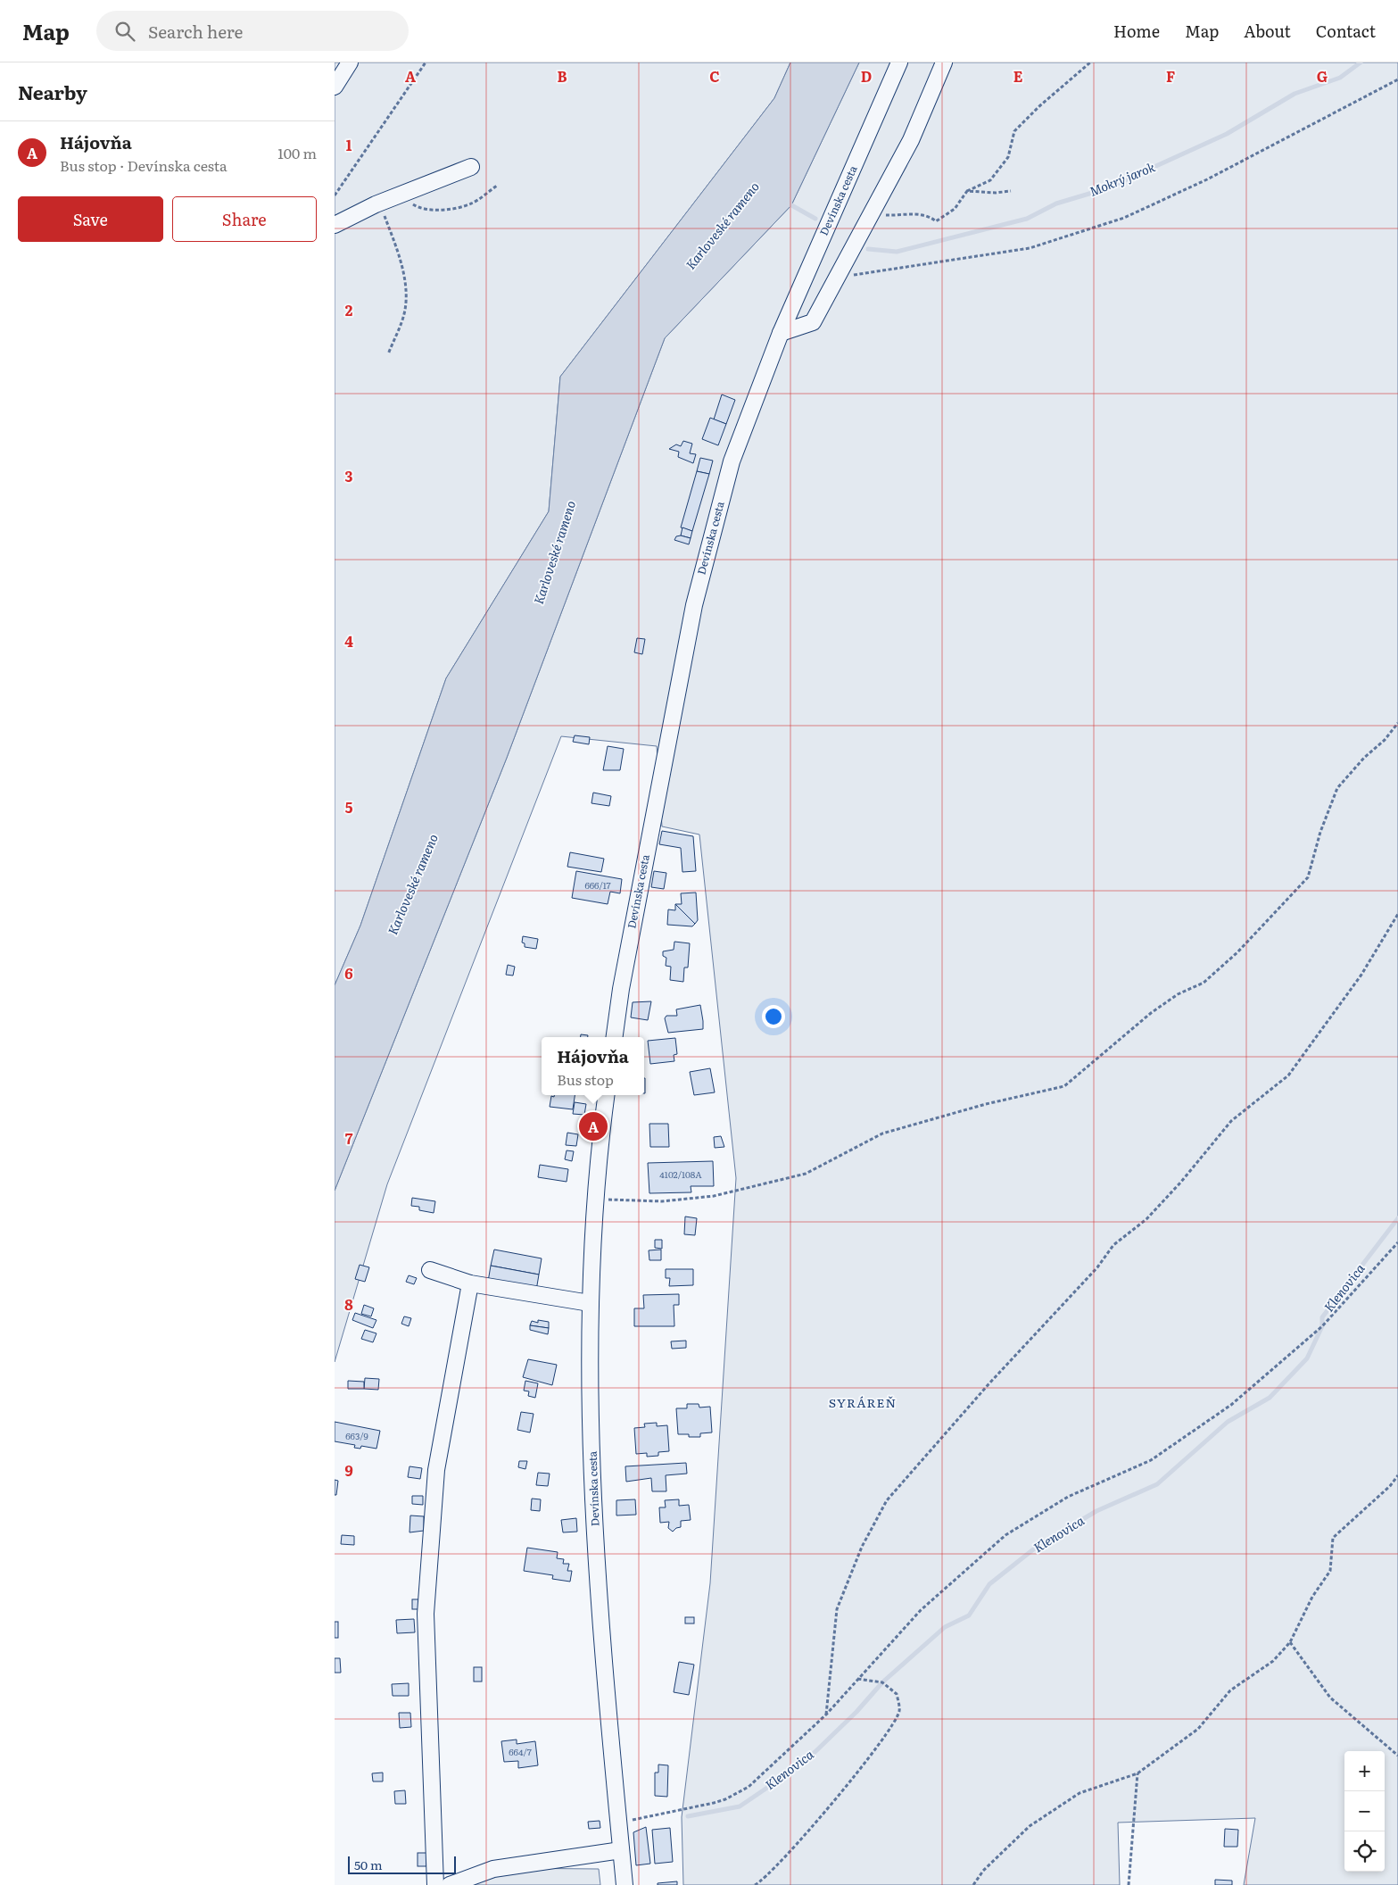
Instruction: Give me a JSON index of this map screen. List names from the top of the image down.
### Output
{
  "streets": {
    "street": ["Devínska cesta"]
  },
  "districts": ["SYRÁREŇ"],
  "water": ["Mokrý jarok", "Karloveské rameno", "Klenovica"],
  "house_numbers": [
    "666/17",
    "4102/108A",
    "663/9",
    "664/7"
  ],
  "scale_bar": "50 m",
  "page": {
    "header": "Map",
    "search": "Search here",
    "nav": [
      "Home",
      "Map",
      "About",
      "Contact"
    ],
    "heading": "Nearby",
    "list": [
      {
        "mark": "A",
        "name": "Hájovňa",
        "note": "Bus stop · Devínska cesta",
        "value": "100 m"
      }
    ],
    "buttons": ["Save", "Share"],
    "popup": ["Hájovňa", "Bus stop"],
    "pins": "A",
    "map_buttons": ["+", "−"],
    "scale": "50 m"
  },
  "grid": {
    "columns": [
      "A",
      "B",
      "C",
      "D",
      "E",
      "F",
      "G"
    ],
    "rows": [
      "1",
      "2",
      "3",
      "4",
      "5",
      "6",
      "7",
      "8",
      "9"
    ]
  }
}
